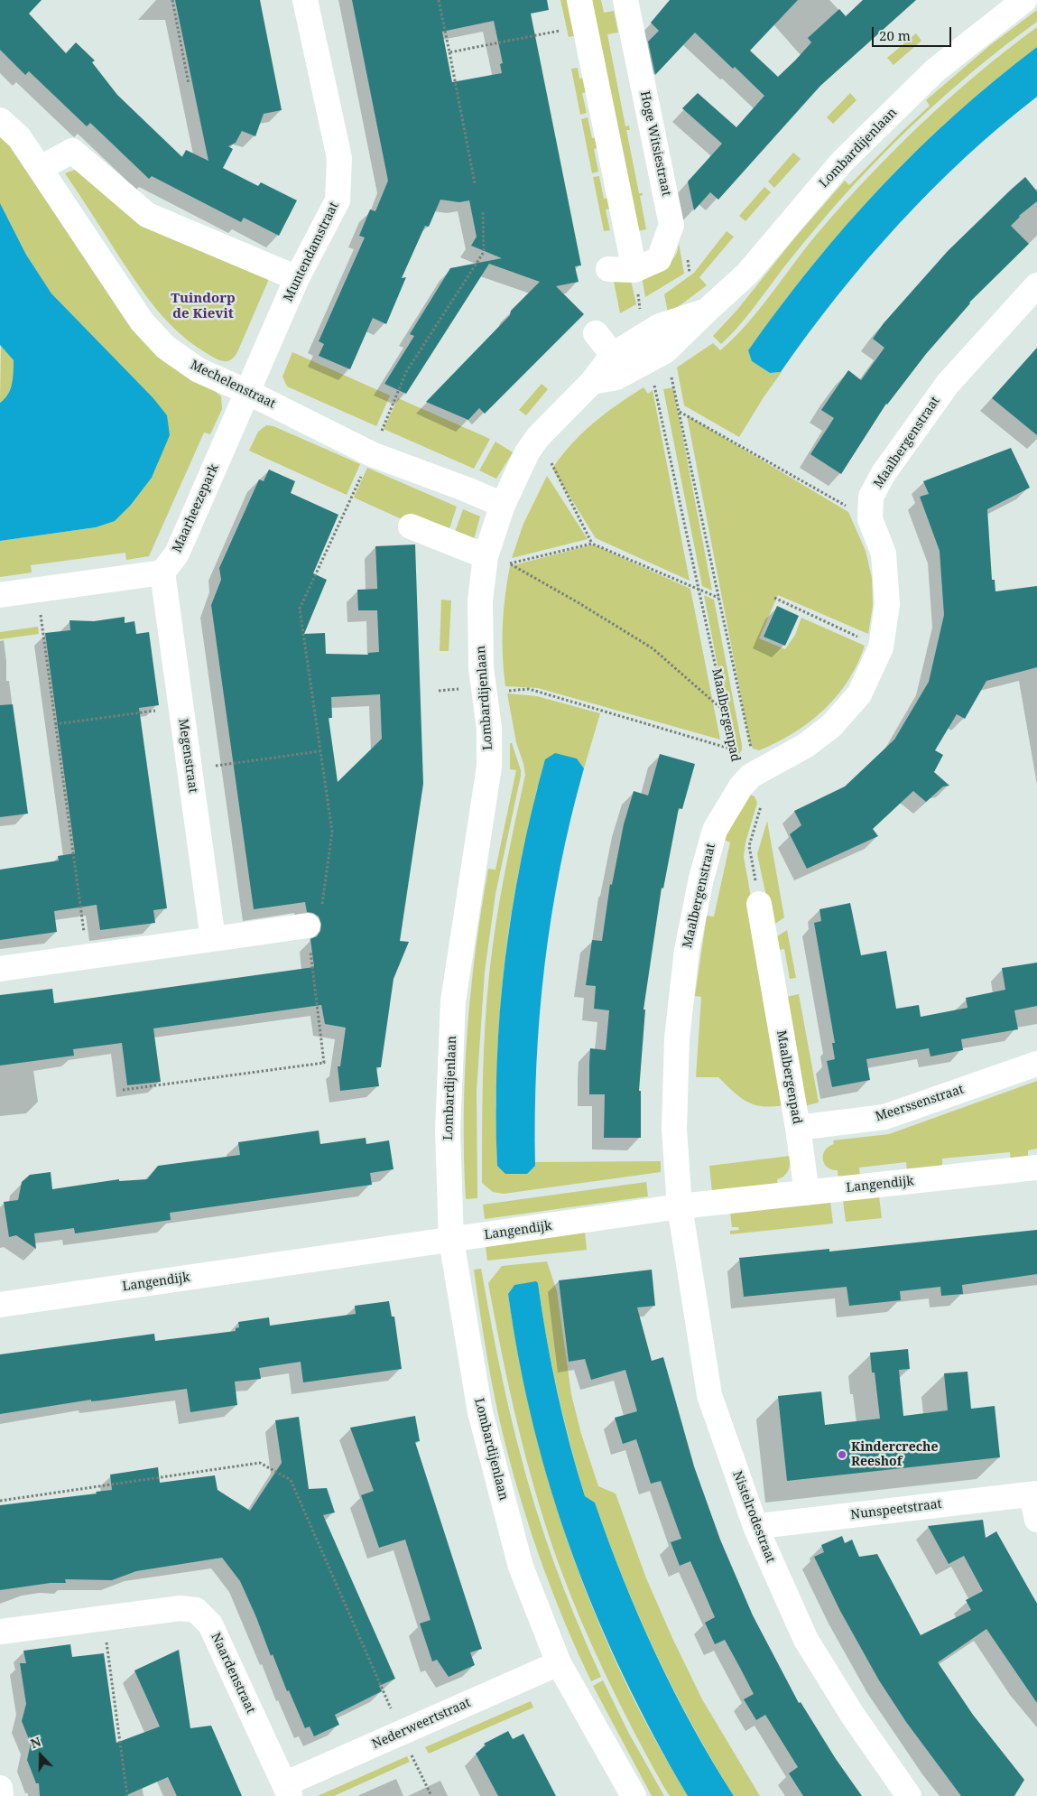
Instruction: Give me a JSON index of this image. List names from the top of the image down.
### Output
{
  "streets": {
    "street": [
      "Hoge Witsiestraat",
      "Lombardijenlaan",
      "Muntendamstraat",
      "Mechelenstraat",
      "Maalbergenstraat",
      "Maarheezepark",
      "Maalbergenpad",
      "Megenstraat",
      "Meerssenstraat",
      "Langendijk",
      "Nunspeetstraat",
      "Nistelrodestraat",
      "Naardenstraat",
      "Nederweertstraat"
    ]
  },
  "crossings": [
    ["Lombardijenlaan", "Mechelenstraat"],
    ["Lombardijenlaan", "Maalbergenpad"],
    ["Lombardijenlaan", "Langendijk"],
    ["Lombardijenlaan", "Nederweertstraat"],
    ["Muntendamstraat", "Mechelenstraat"],
    ["Muntendamstraat", "Maarheezepark"],
    ["Mechelenstraat", "Maarheezepark"],
    ["Maalbergenstraat", "Maalbergenpad"],
    ["Maalbergenstraat", "Langendijk"],
    ["Maalbergenstraat", "Nistelrodestraat"],
    ["Maarheezepark", "Megenstraat"],
    ["Maalbergenpad", "Meerssenstraat"],
    ["Maalbergenpad", "Langendijk"],
    ["Langendijk", "Nistelrodestraat"],
    ["Nunspeetstraat", "Nistelrodestraat"],
    ["Naardenstraat", "Nederweertstraat"]
  ],
  "districts": ["Tuindorp de Kievit"],
  "places": ["Kindercreche Reeshof"],
  "scale_bar": "20 m",
  "north": "top"
}
